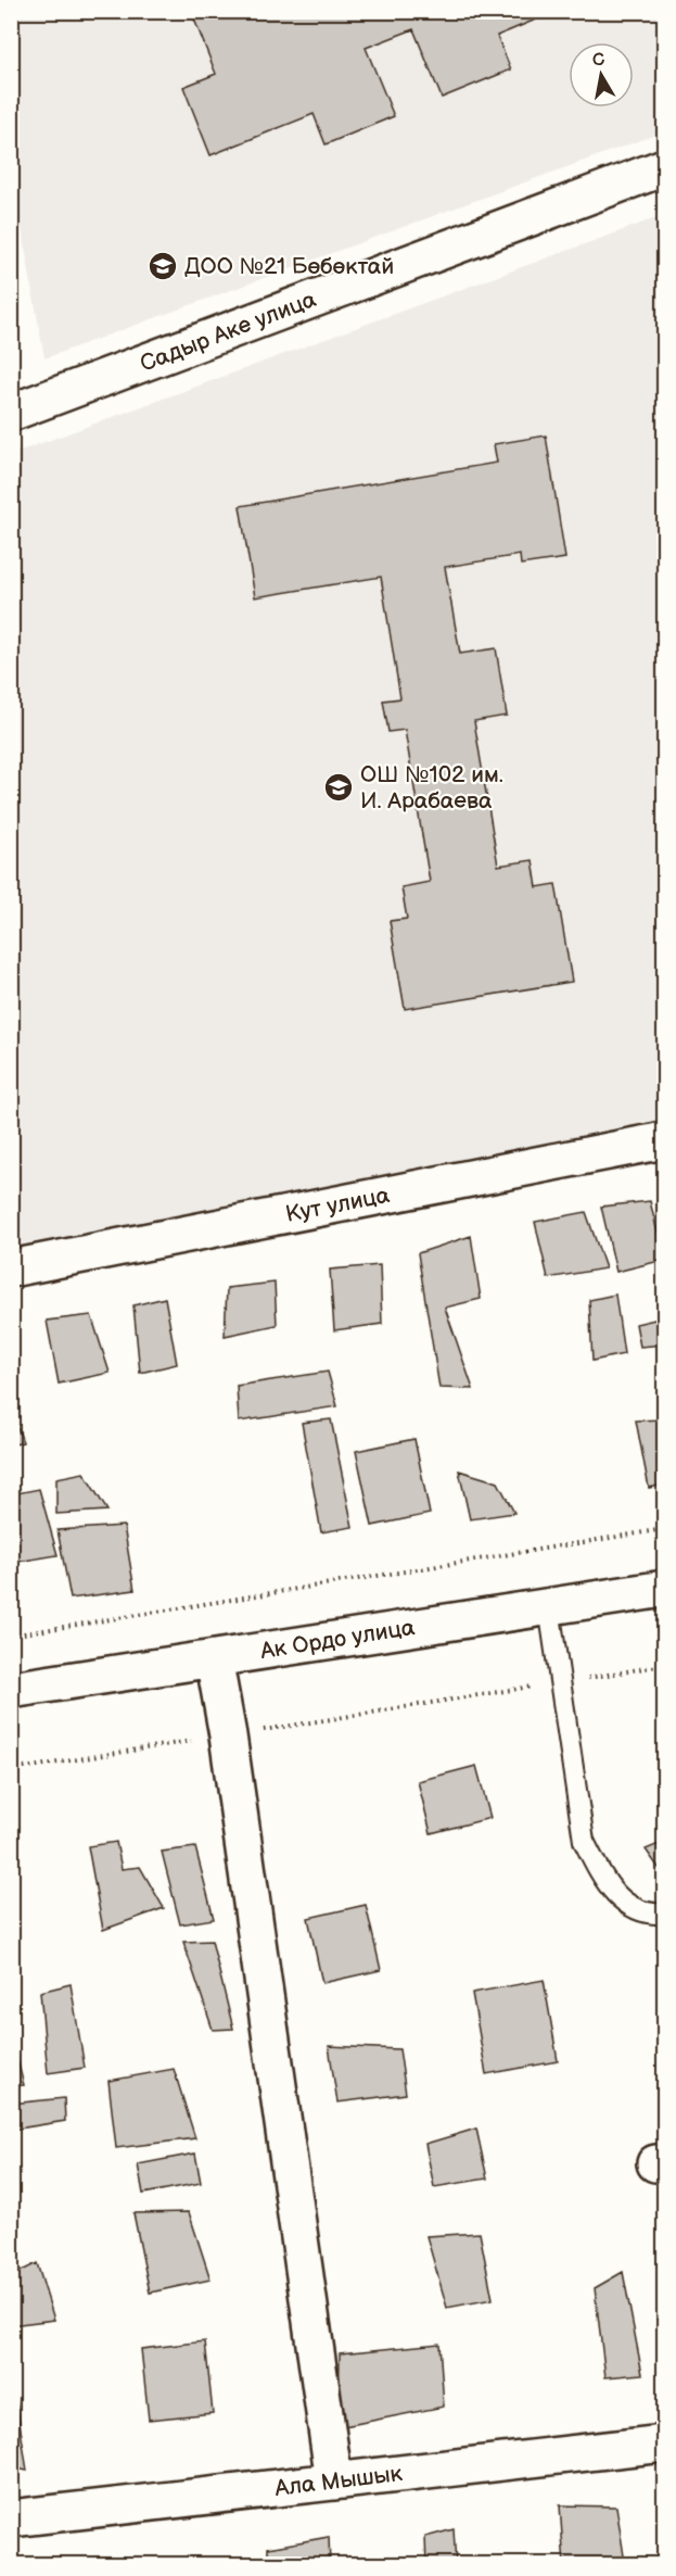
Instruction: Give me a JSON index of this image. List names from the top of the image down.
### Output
{
  "streets": {
    "street": [
      "Садыр Аке улица",
      "Кут улица",
      "Ак Ордо улица",
      "Ала Мышык"
    ]
  },
  "places": {
    "school or university": ["ДОО №21 Бөбөктай", "ОШ №102 им. И. Арабаева"]
  },
  "north": "top"
}
